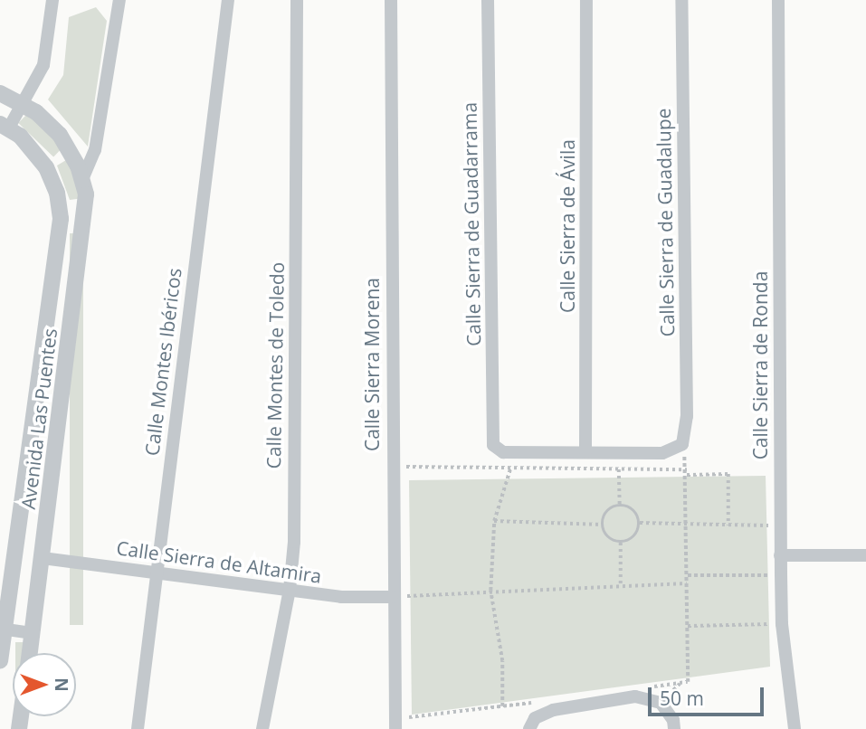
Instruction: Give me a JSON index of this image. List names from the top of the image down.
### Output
{
  "streets": {
    "street": [
      "Calle Sierra de Guadalupe",
      "Calle Sierra de Guadarrama",
      "Calle Sierra de Ávila",
      "Calle Montes Ibéricos",
      "Calle Sierra Morena",
      "Calle Montes de Toledo",
      "Calle Sierra de Ronda",
      "Avenida Las Puentes",
      "Calle Sierra de Altamira"
    ]
  },
  "crossings": [
    ["Calle Sierra de Guadalupe", "Calle Sierra de Guadarrama"],
    ["Calle Sierra de Guadalupe", "Calle Sierra de Ávila"],
    ["Calle Sierra de Guadarrama", "Calle Sierra de Ávila"],
    ["Calle Montes Ibéricos", "Calle Sierra de Altamira"],
    ["Calle Sierra Morena", "Calle Sierra de Altamira"],
    ["Calle Montes de Toledo", "Calle Sierra de Altamira"],
    ["Avenida Las Puentes", "Calle Sierra de Altamira"]
  ],
  "scale_bar": "50 m",
  "north": "right"
}
